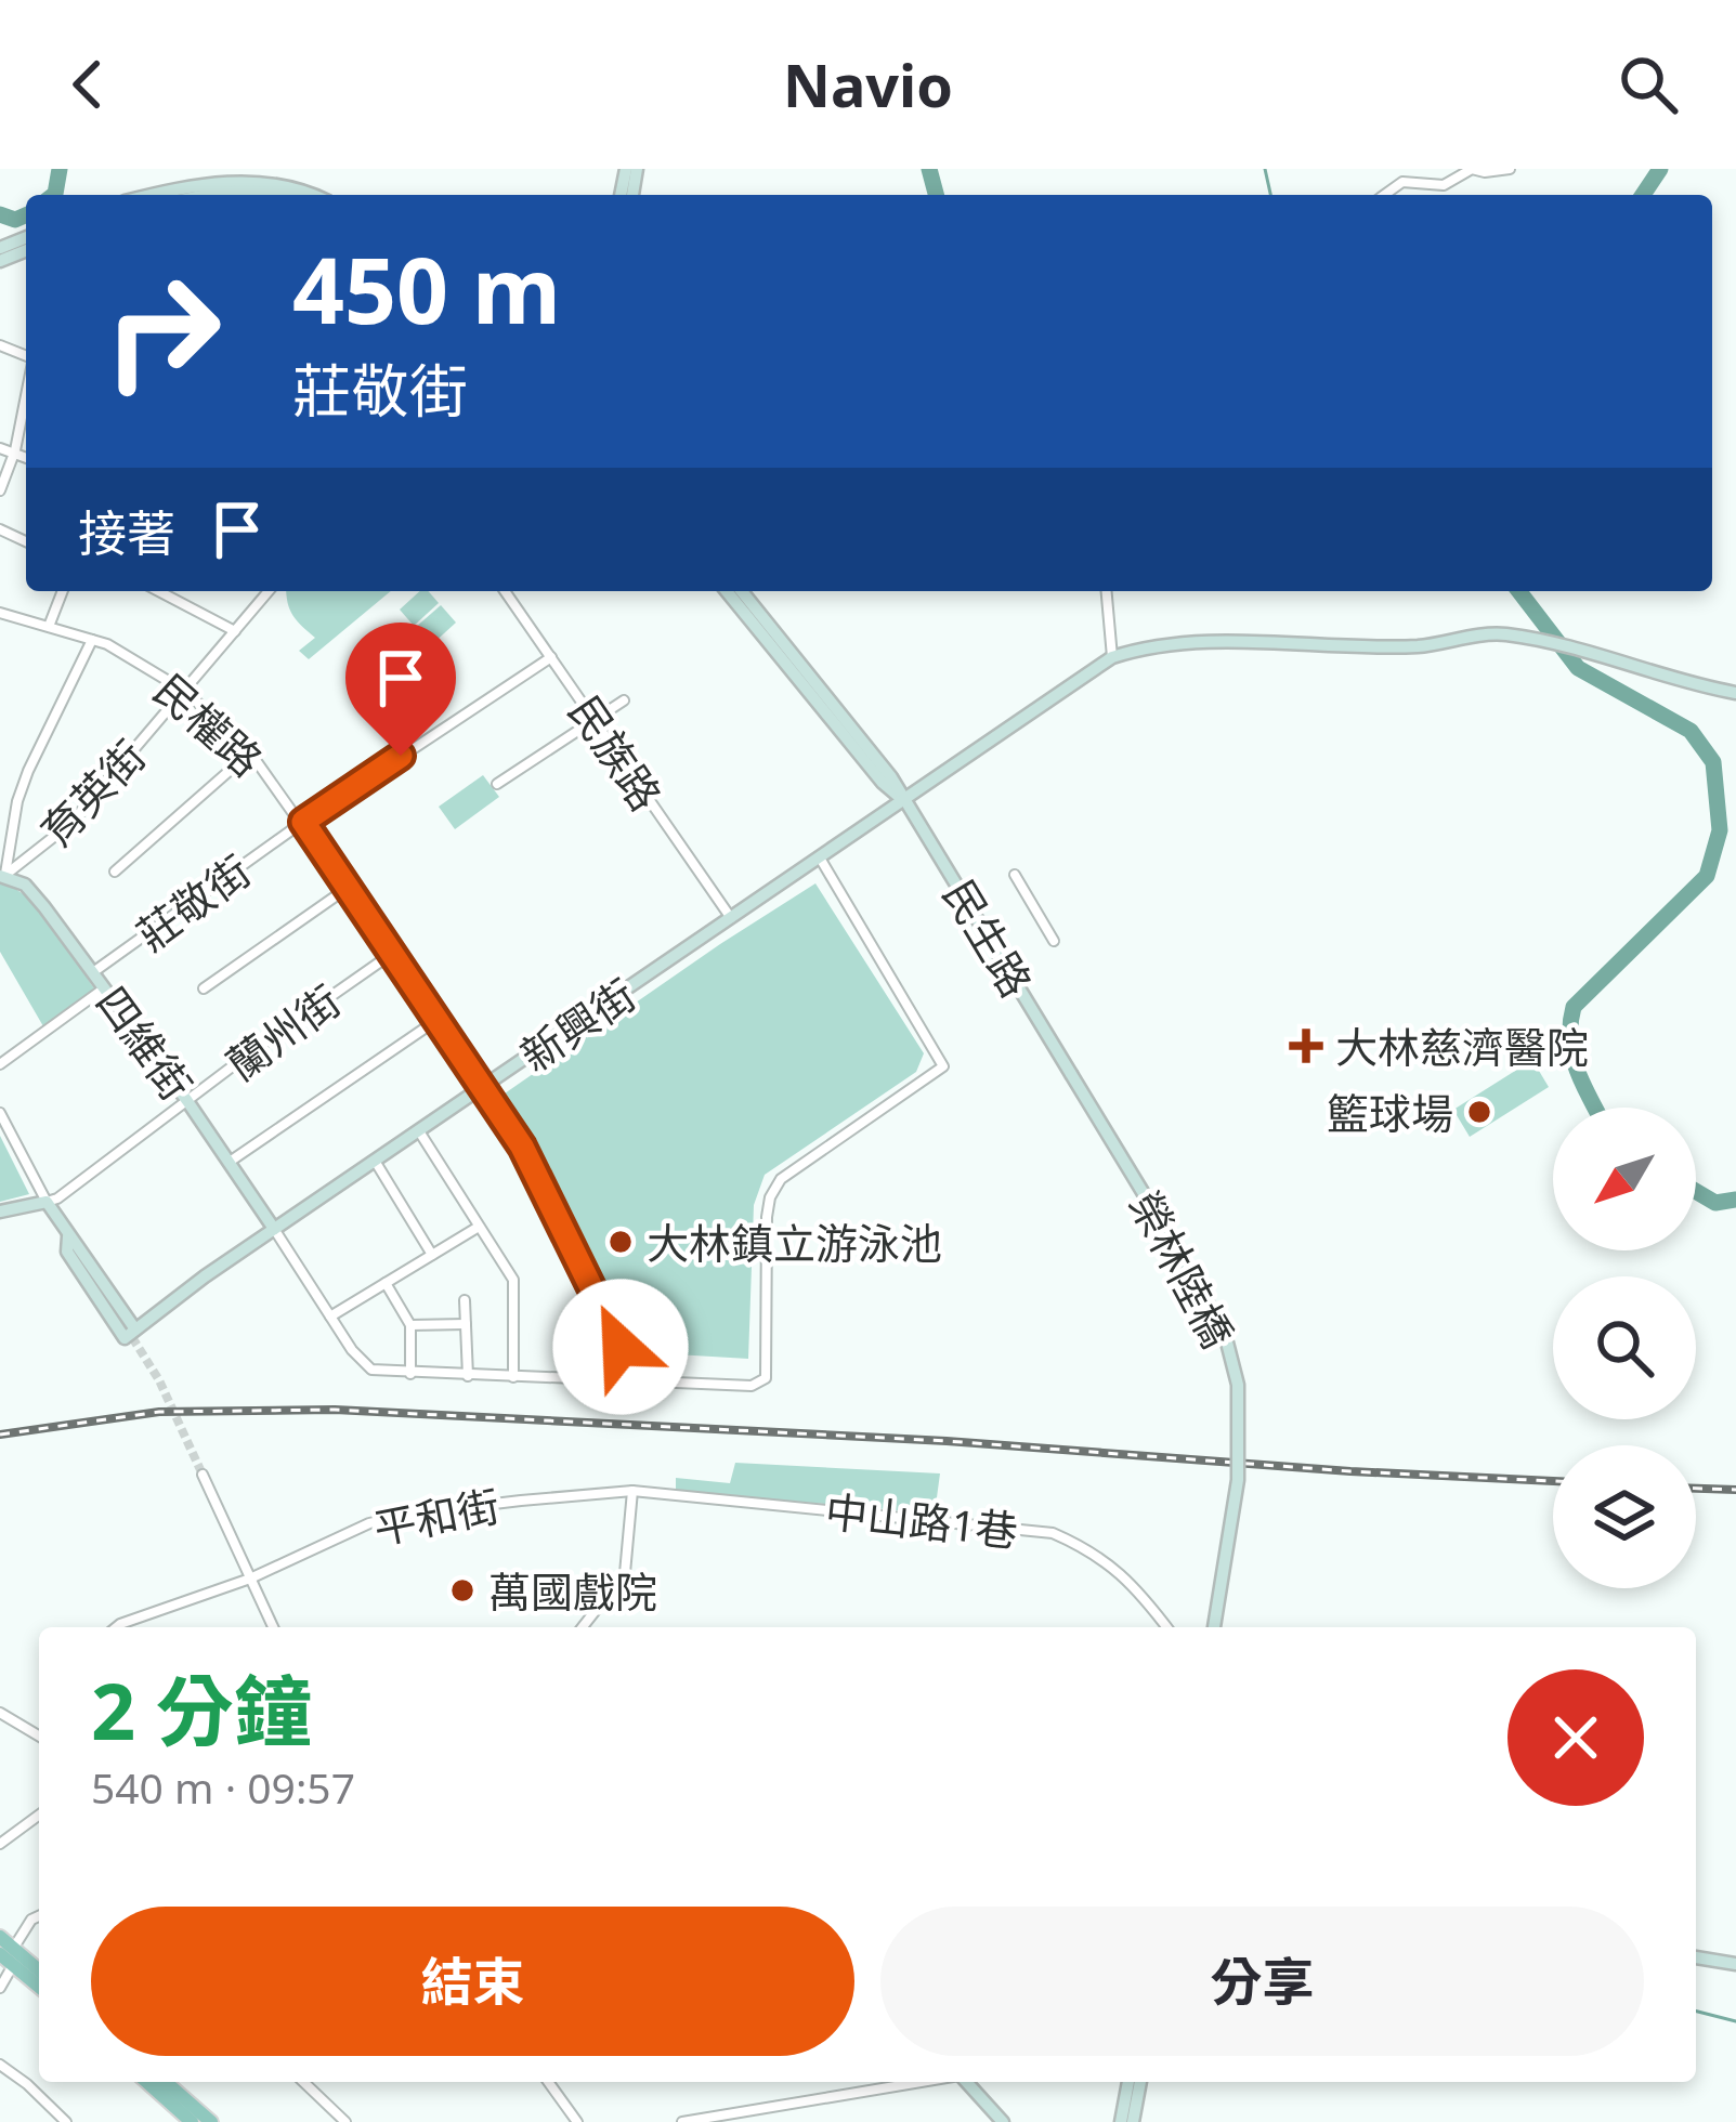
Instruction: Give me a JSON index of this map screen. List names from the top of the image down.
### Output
{
  "streets": {
    "main road": [
      "民生路",
      "新興街",
      "四維街",
      "榮林陸橋"
    ],
    "street": [
      "民權路",
      "民族路",
      "育英街",
      "莊敬街",
      "蘭州街",
      "平和街",
      "中山路1巷"
    ]
  },
  "crossings": [
    ["民權路", "育英街"],
    ["民權路", "莊敬街"],
    ["民權路", "新興街"],
    ["民權路", "蘭州街"],
    ["民族路", "莊敬街"],
    ["民族路", "新興街"],
    ["育英街", "四維街"],
    ["莊敬街", "四維街"],
    ["民生路", "新興街"],
    ["民生路", "榮林陸橋"],
    ["新興街", "蘭州街"],
    ["新興街", "四維街"],
    ["蘭州街", "四維街"],
    ["平和街", "中山路1巷"]
  ],
  "places": {
    "health": ["大林慈濟醫院"],
    "other": ["籃球場", "大林鎮立游泳池", "萬國戲院"]
  },
  "north": "bottom left",
  "page": {
    "header": "Navio",
    "turn": ["450 m", "莊敬街"],
    "then": "接著",
    "heading": ["2 分鐘", "540 m · 09:57"],
    "buttons": ["結束", "分享"]
  }
}
